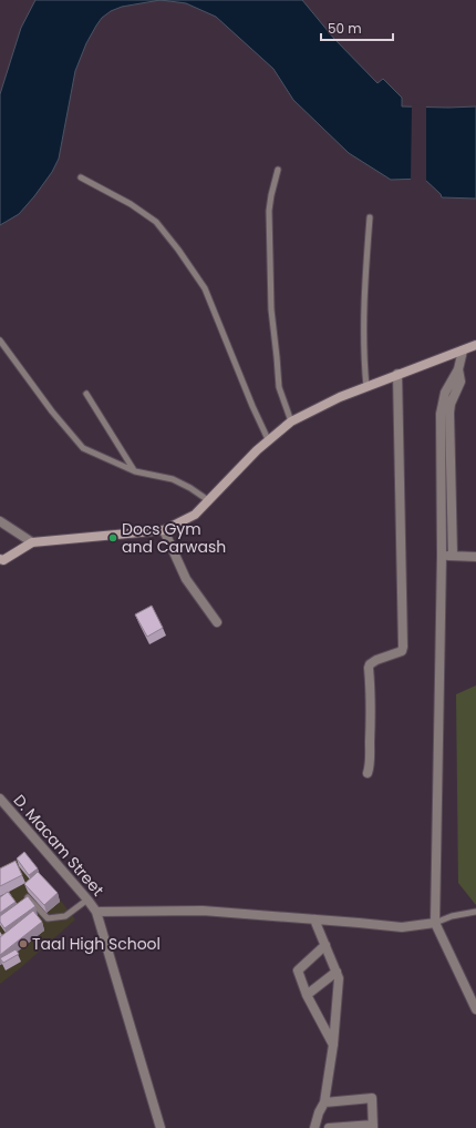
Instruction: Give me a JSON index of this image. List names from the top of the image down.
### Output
{
  "streets": {
    "street": ["D. Macam Street"]
  },
  "places": ["Docs Gym and Carwash", "Taal High School"],
  "scale_bar": "50 m"
}
